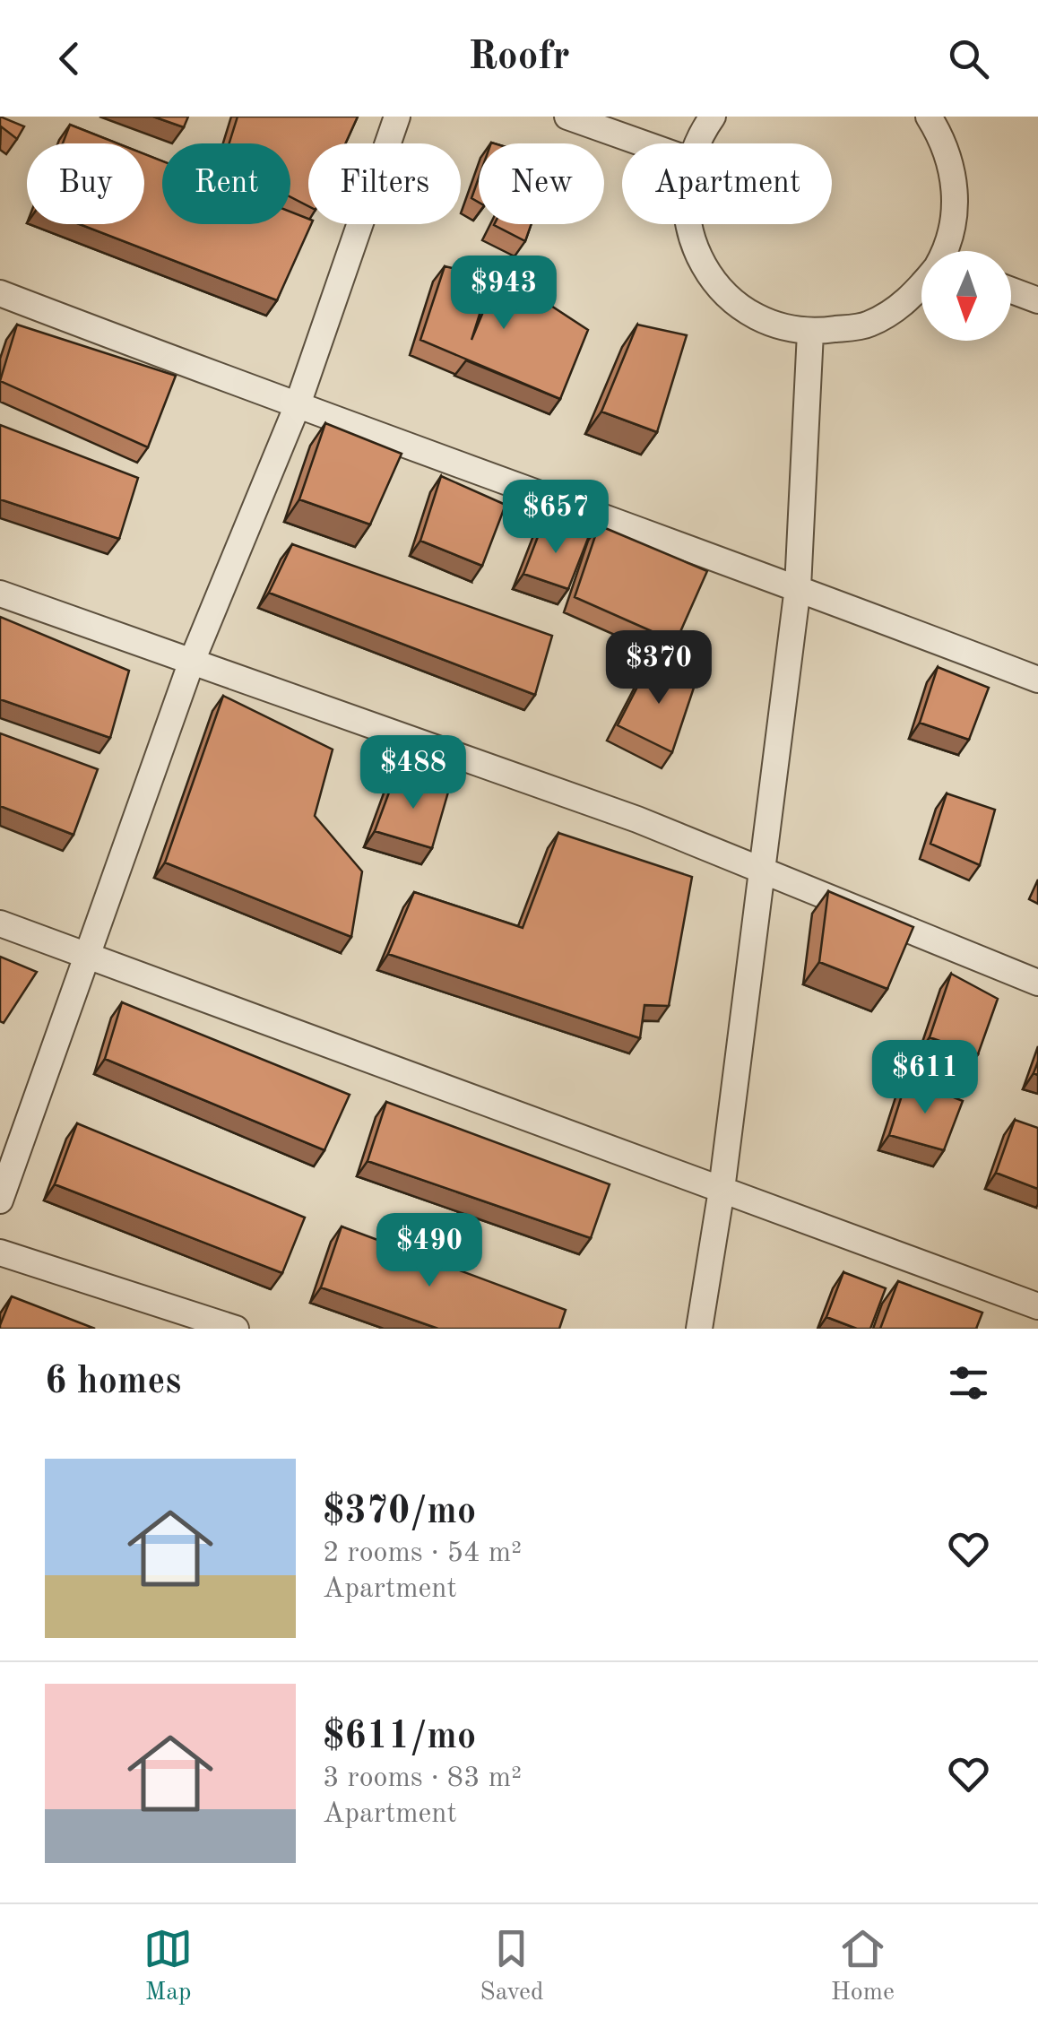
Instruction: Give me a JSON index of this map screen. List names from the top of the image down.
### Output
{
  "north": "bottom",
  "page": {
    "header": "Roofr",
    "chip": [
      "Buy",
      "Rent",
      "Filters",
      "New",
      "Apartment"
    ],
    "price": [
      "$943",
      "$657",
      "$370",
      "$488",
      "$611",
      "$490"
    ],
    "heading": "6 homes",
    "list": [
      {
        "name": "$370/mo",
        "note": "2 rooms · 54 m² · Apartment"
      },
      {
        "name": "$611/mo",
        "note": "3 rooms · 83 m² · Apartment"
      }
    ],
    "tabs": ["Map", "Saved", "Home"]
  }
}
